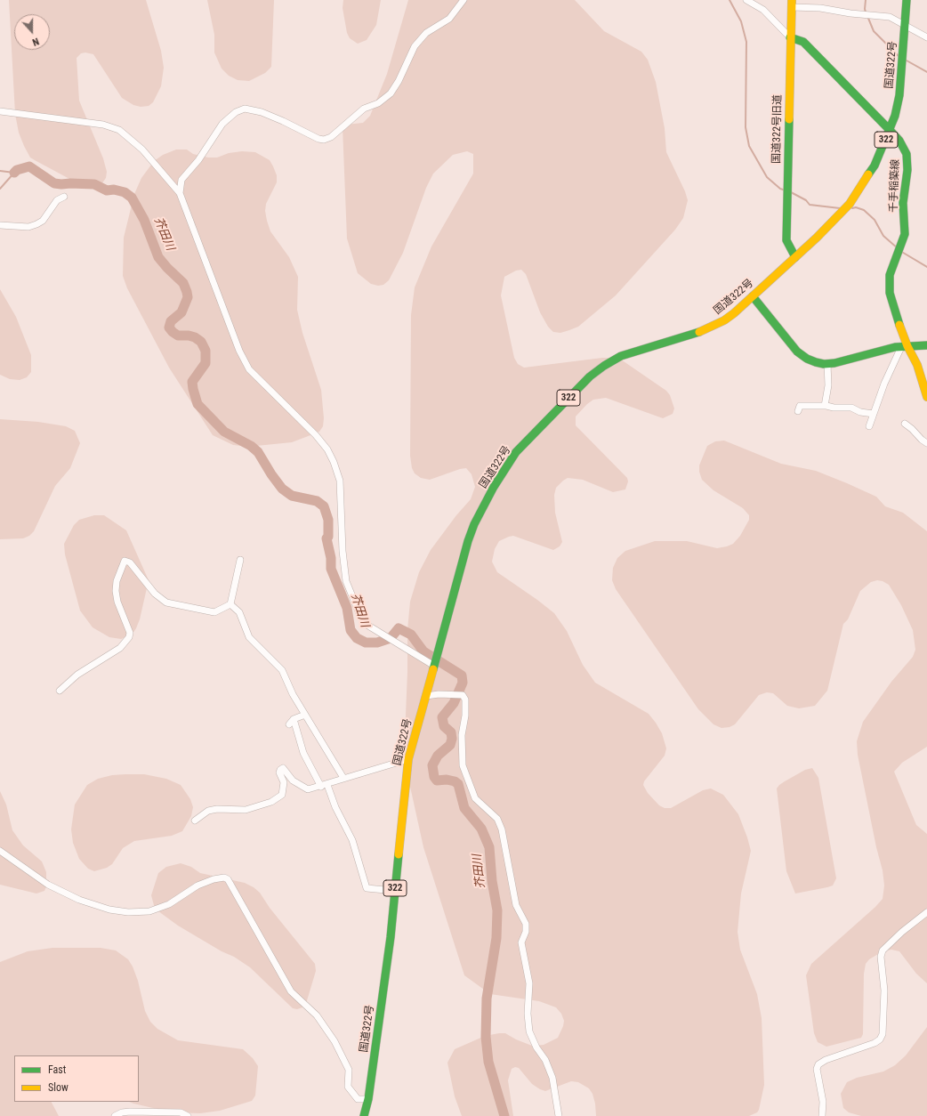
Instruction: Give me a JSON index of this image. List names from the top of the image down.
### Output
{
  "streets": {
    "main road": [
      "国道322号",
      "国道322号旧道",
      "322",
      "千手稲築線"
    ]
  },
  "crossings": [
    ["国道322号", "国道322号旧道"],
    ["国道322号", "千手稲築線"],
    ["国道322号旧道", "千手稲築線"]
  ],
  "water": ["芥田川"],
  "legend": ["Fast", "Slow"],
  "north": "bottom"
}
